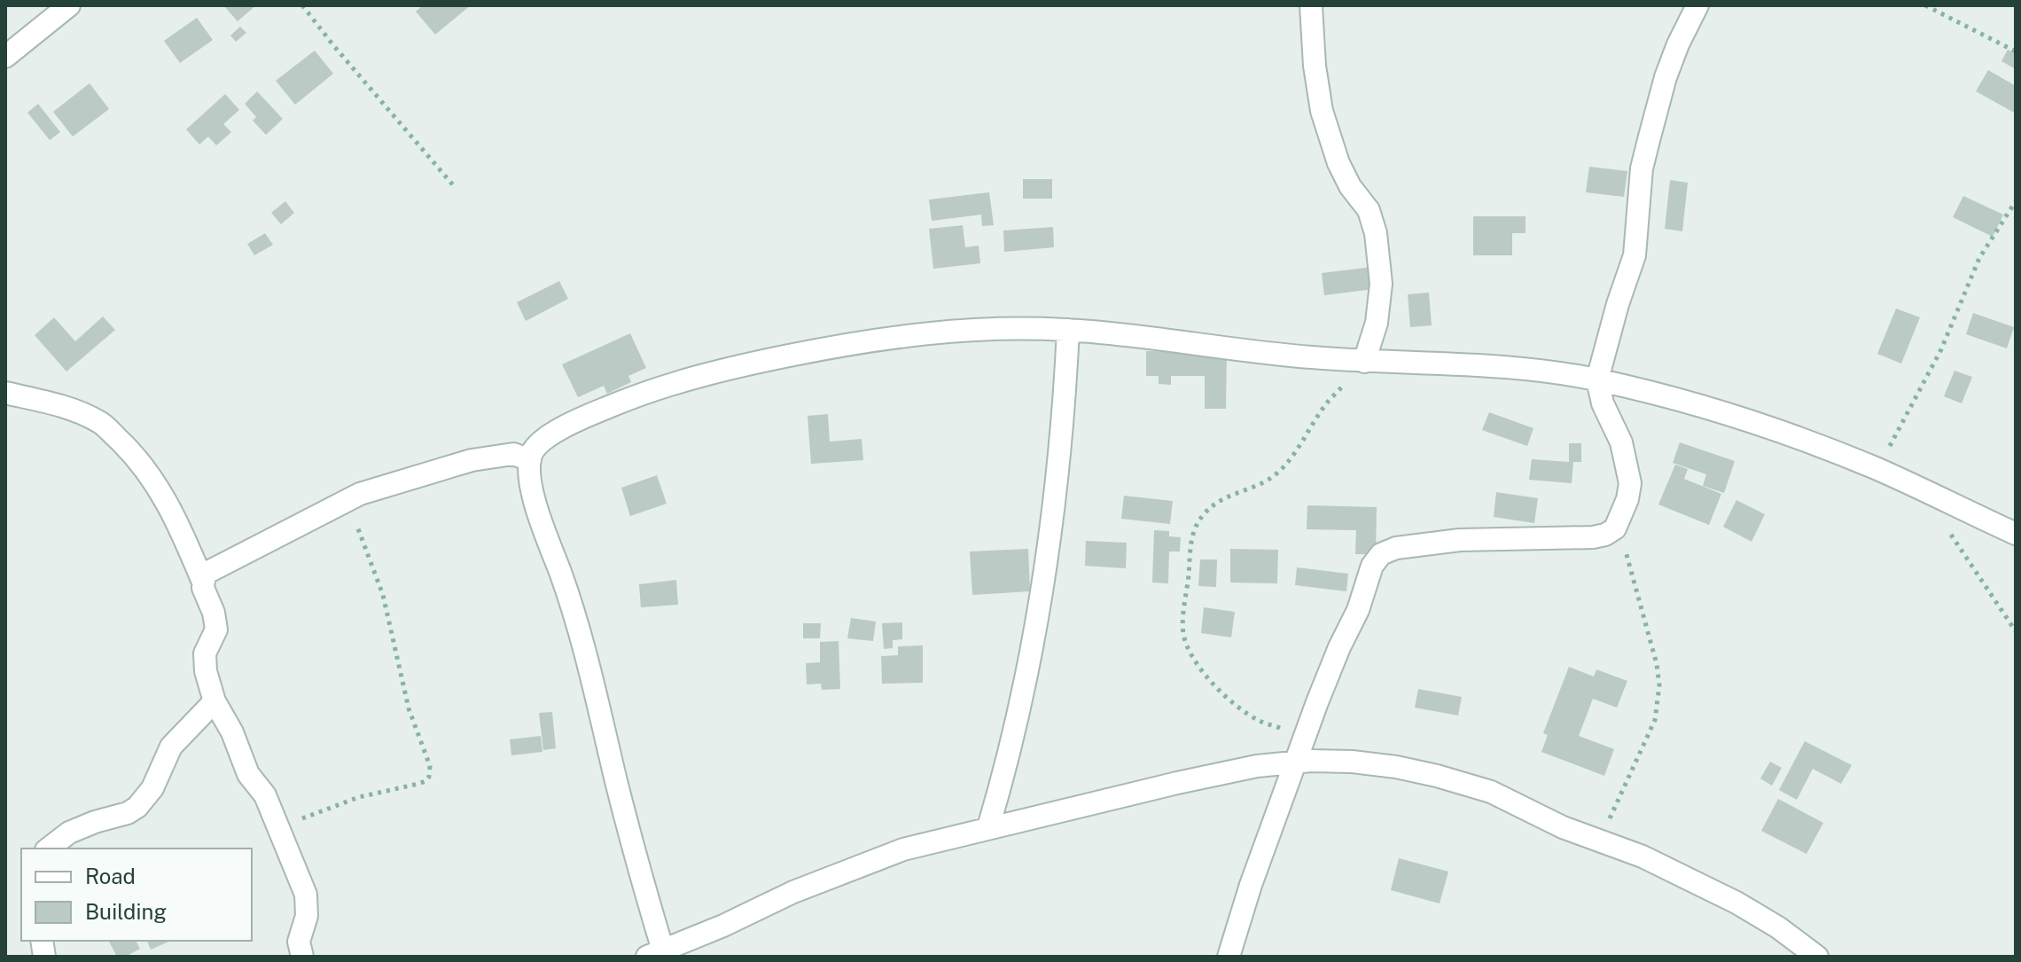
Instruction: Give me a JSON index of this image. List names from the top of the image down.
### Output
{
  "legend": ["Road", "Building"]
}
